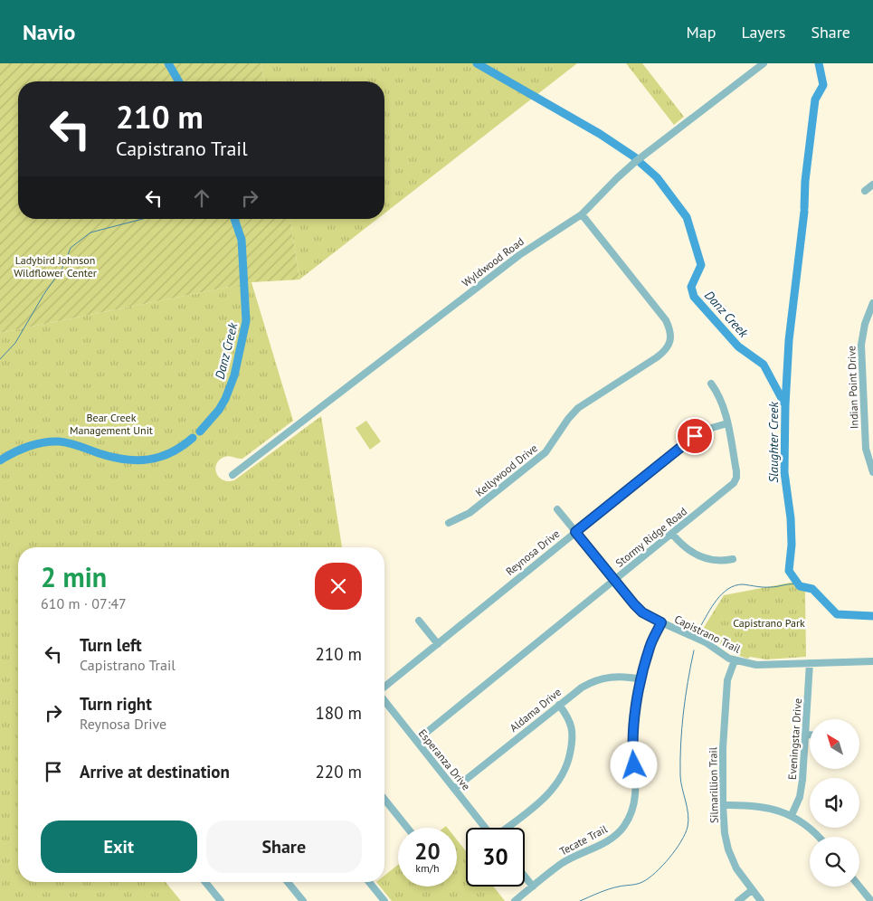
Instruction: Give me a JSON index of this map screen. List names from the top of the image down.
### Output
{
  "streets": {
    "street": [
      "Wyldwood Road",
      "Indian Point Drive",
      "Kellywood Drive",
      "Stormy Ridge Road",
      "Reynosa Drive",
      "Capistrano Trail",
      "Aldama Drive",
      "Eveningstar Drive",
      "Esperanza Drive",
      "Silmarillion Trail",
      "Tecate Trail"
    ]
  },
  "crossings": [
    ["Wyldwood Road", "Kellywood Drive"],
    ["Stormy Ridge Road", "Reynosa Drive"],
    ["Stormy Ridge Road", "Capistrano Trail"],
    ["Stormy Ridge Road", "Esperanza Drive"],
    ["Reynosa Drive", "Capistrano Trail"],
    ["Capistrano Trail", "Eveningstar Drive"],
    ["Capistrano Trail", "Silmarillion Trail"],
    ["Capistrano Trail", "Tecate Trail"],
    ["Aldama Drive", "Esperanza Drive"],
    ["Aldama Drive", "Tecate Trail"]
  ],
  "water": ["Danz Creek", "Slaughter Creek"],
  "parks": ["Ladybird Johnson Wildflower Center", "Bear Creek Management Unit", "Capistrano Park"],
  "north": "top left",
  "page": {
    "header": "Navio",
    "nav": ["Map", "Layers", "Share"],
    "turn": ["210 m", "Capistrano Trail"],
    "heading": ["2 min", "610 m · 07:47"],
    "list": [
      {
        "name": "Turn left",
        "note": "Capistrano Trail",
        "value": "210 m"
      },
      {
        "name": "Turn right",
        "note": "Reynosa Drive",
        "value": "180 m"
      },
      {
        "name": "Arrive at destination",
        "value": "220 m"
      }
    ],
    "buttons": ["Exit", "Share"],
    "speed": "20 km/h",
    "limit": "30"
  }
}
